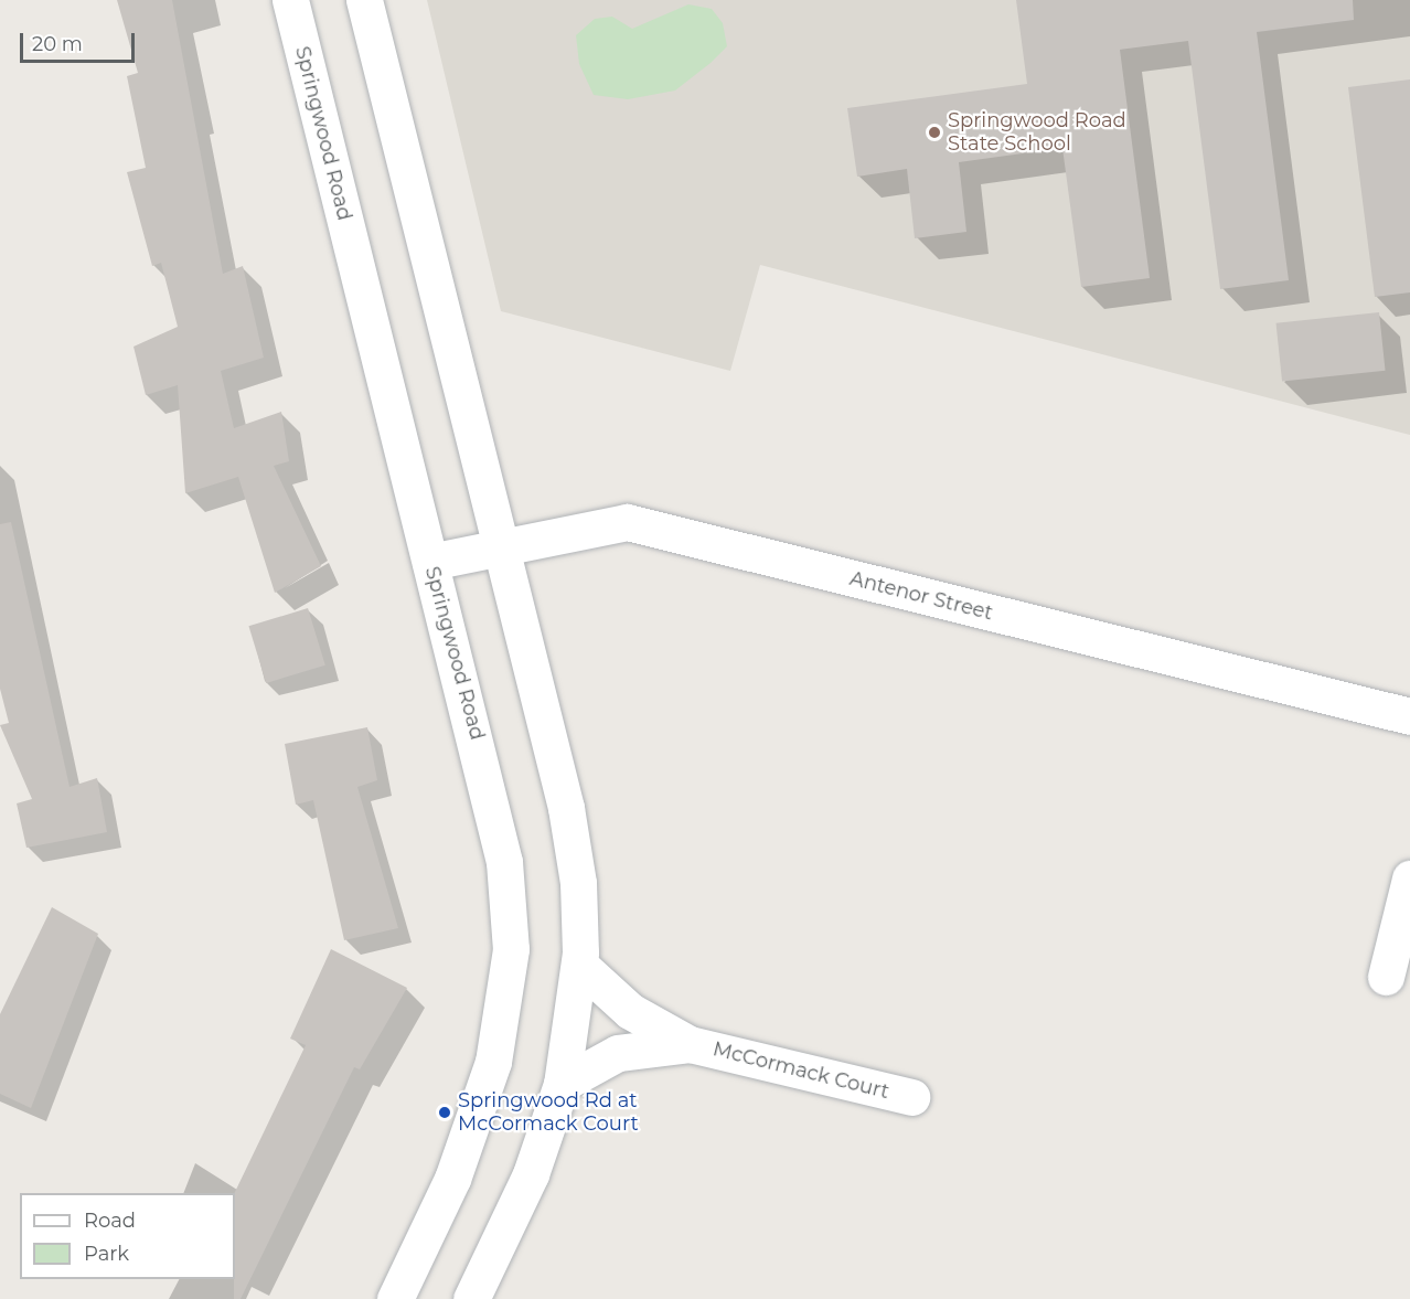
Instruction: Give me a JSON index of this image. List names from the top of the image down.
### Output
{
  "streets": {
    "main road": ["Springwood Road", "Antenor Street", "McCormack Court"]
  },
  "crossings": [
    ["Springwood Road", "Antenor Street"]
  ],
  "places": ["Springwood Road State School", "Springwood Rd at McCormack Court"],
  "legend": ["Road", "Park"],
  "scale_bar": "20 m"
}
